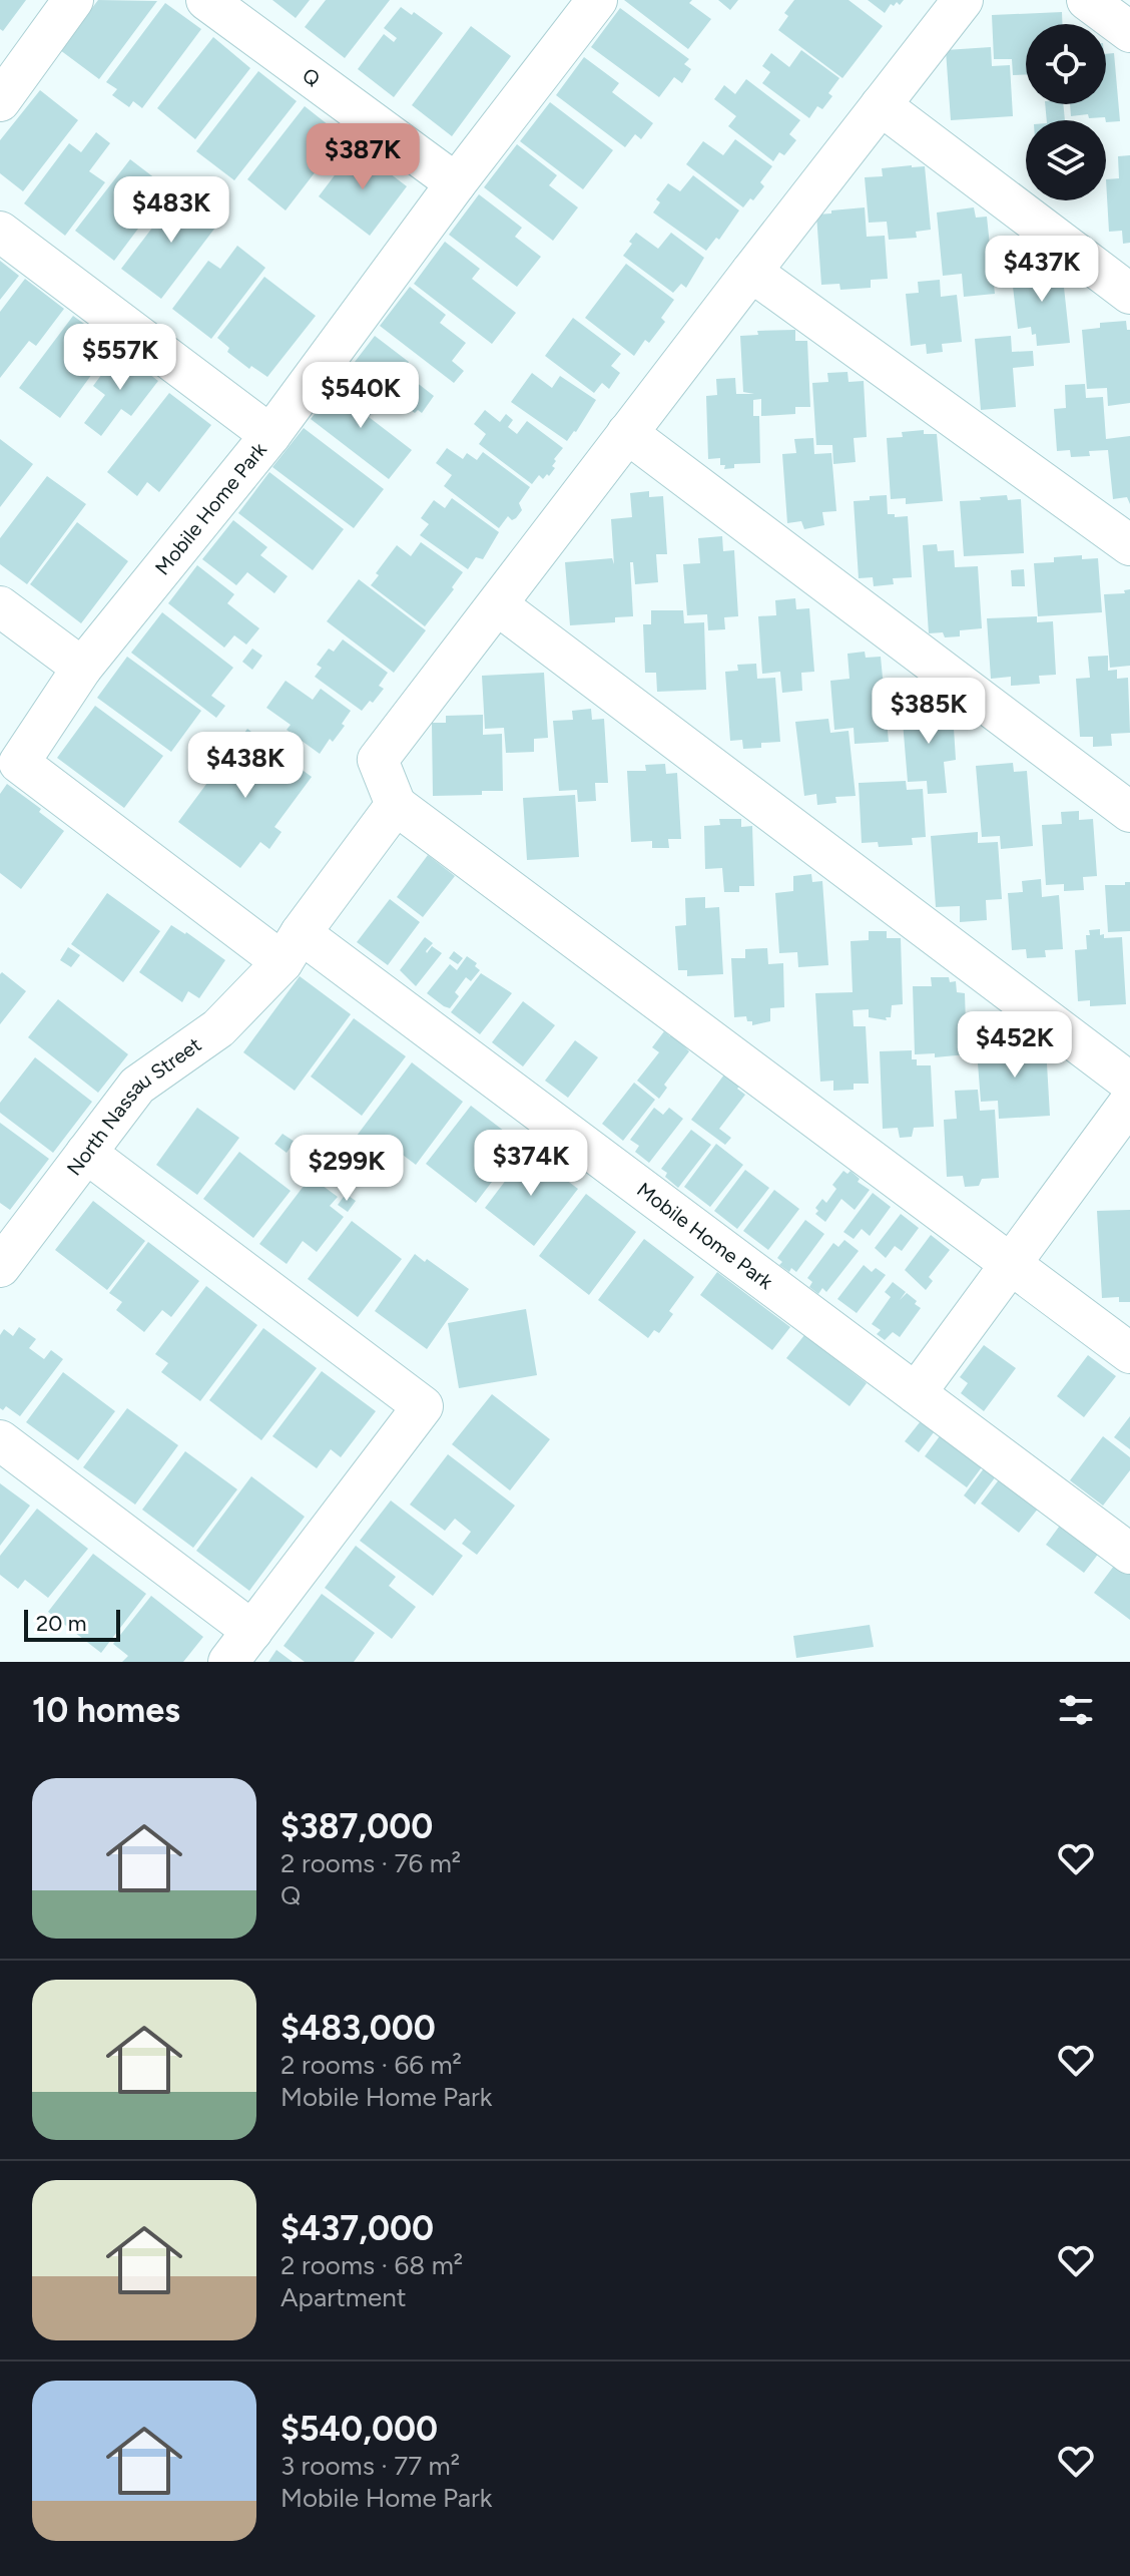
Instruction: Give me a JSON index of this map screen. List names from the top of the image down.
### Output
{
  "streets": {
    "street": ["Q", "Mobile Home Park", "North Nassau Street"]
  },
  "crossings": [
    ["Q", "Mobile Home Park"],
    ["Mobile Home Park", "North Nassau Street"]
  ],
  "scale_bar": "20 m",
  "page": {
    "price": [
      "$387K",
      "$483K",
      "$437K",
      "$557K",
      "$540K",
      "$385K",
      "$438K",
      "$452K",
      "$374K",
      "$299K"
    ],
    "scale": "20 m",
    "heading": "10 homes",
    "list": [
      {
        "name": "$387,000",
        "note": "2 rooms · 76 m² · Q"
      },
      {
        "name": "$483,000",
        "note": "2 rooms · 66 m² · Mobile Home Park"
      },
      {
        "name": "$437,000",
        "note": "2 rooms · 68 m² · Apartment"
      },
      {
        "name": "$540,000",
        "note": "3 rooms · 77 m² · Mobile Home Park"
      }
    ]
  }
}
